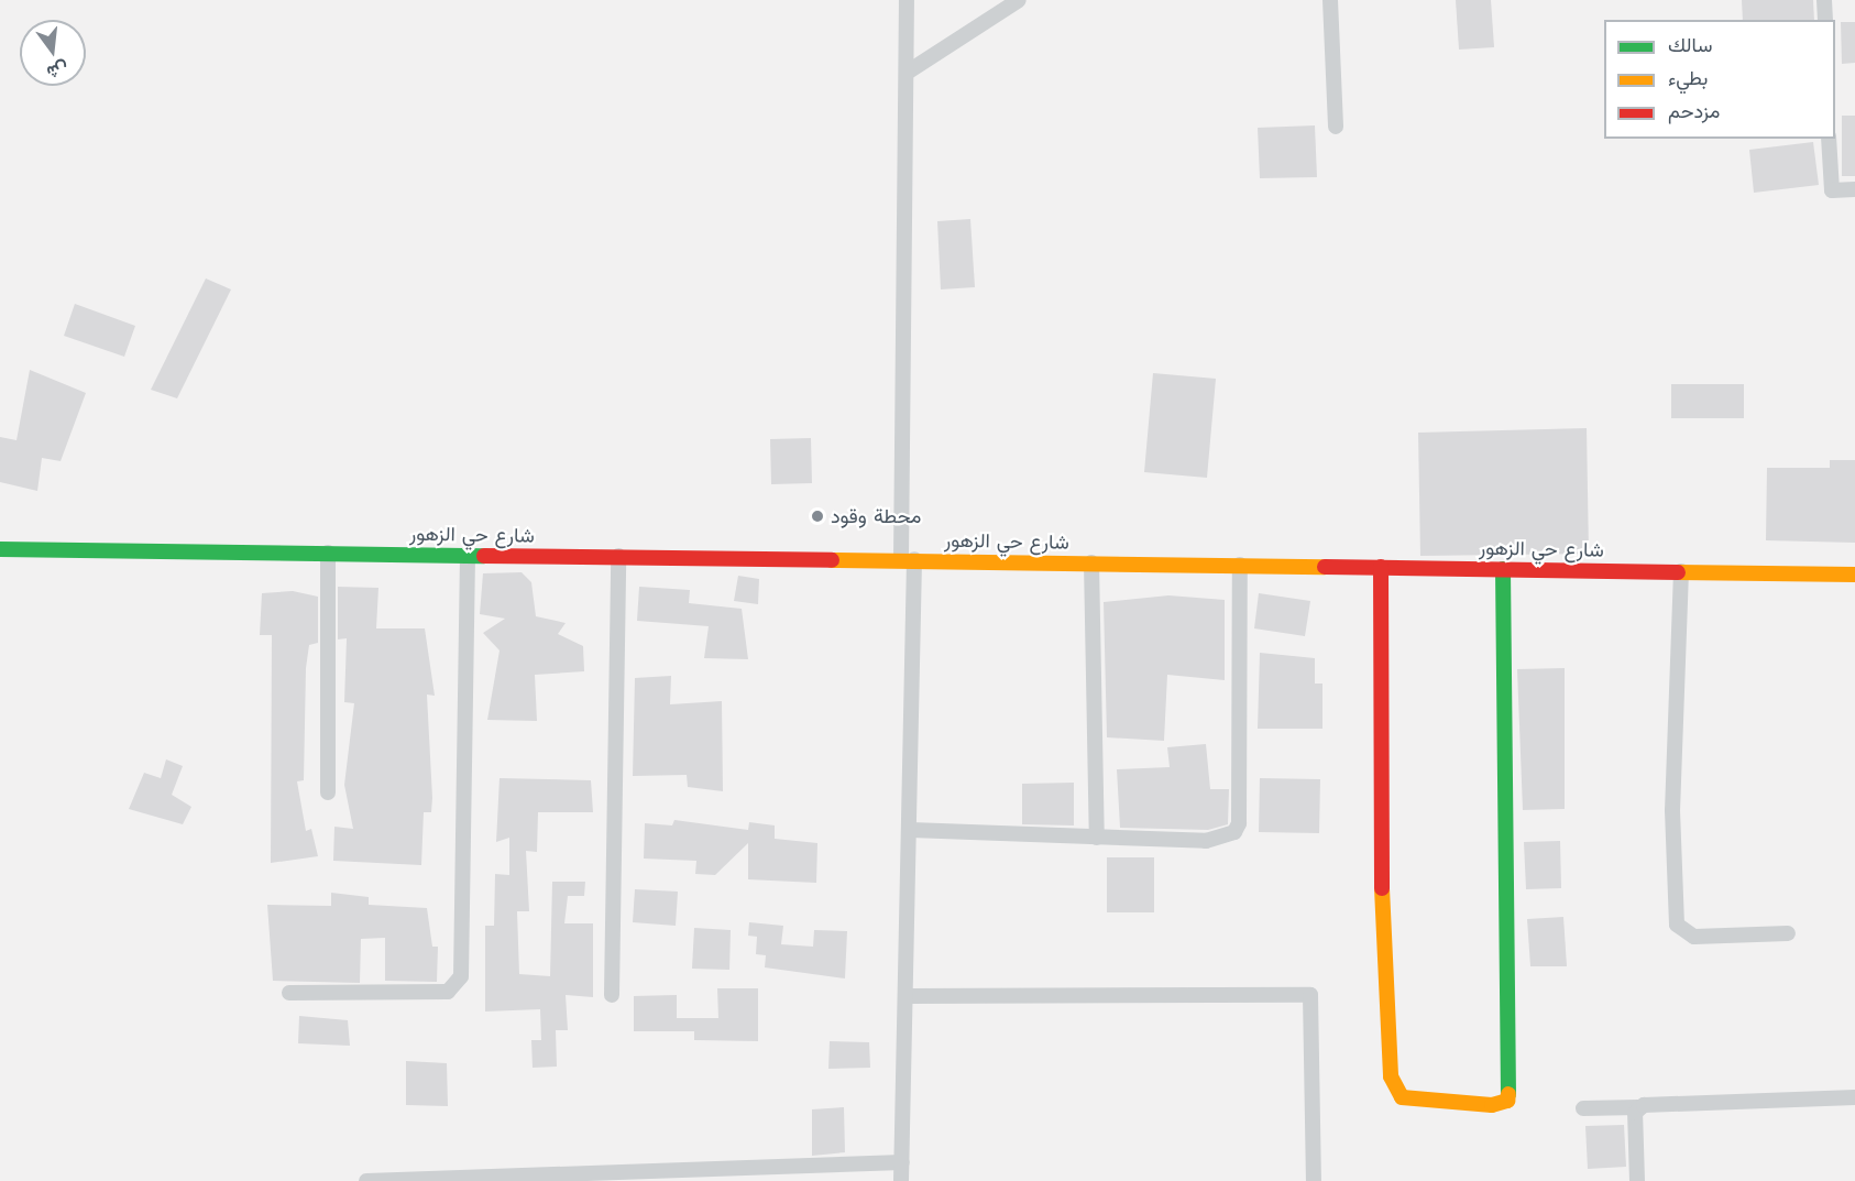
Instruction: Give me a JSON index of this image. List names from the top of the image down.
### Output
{
  "streets": {
    "street": ["شارع حي الزهور"]
  },
  "places": ["محطة وقود"],
  "legend": ["سالك", "بطيء", "مزدحم"],
  "north": "bottom"
}
